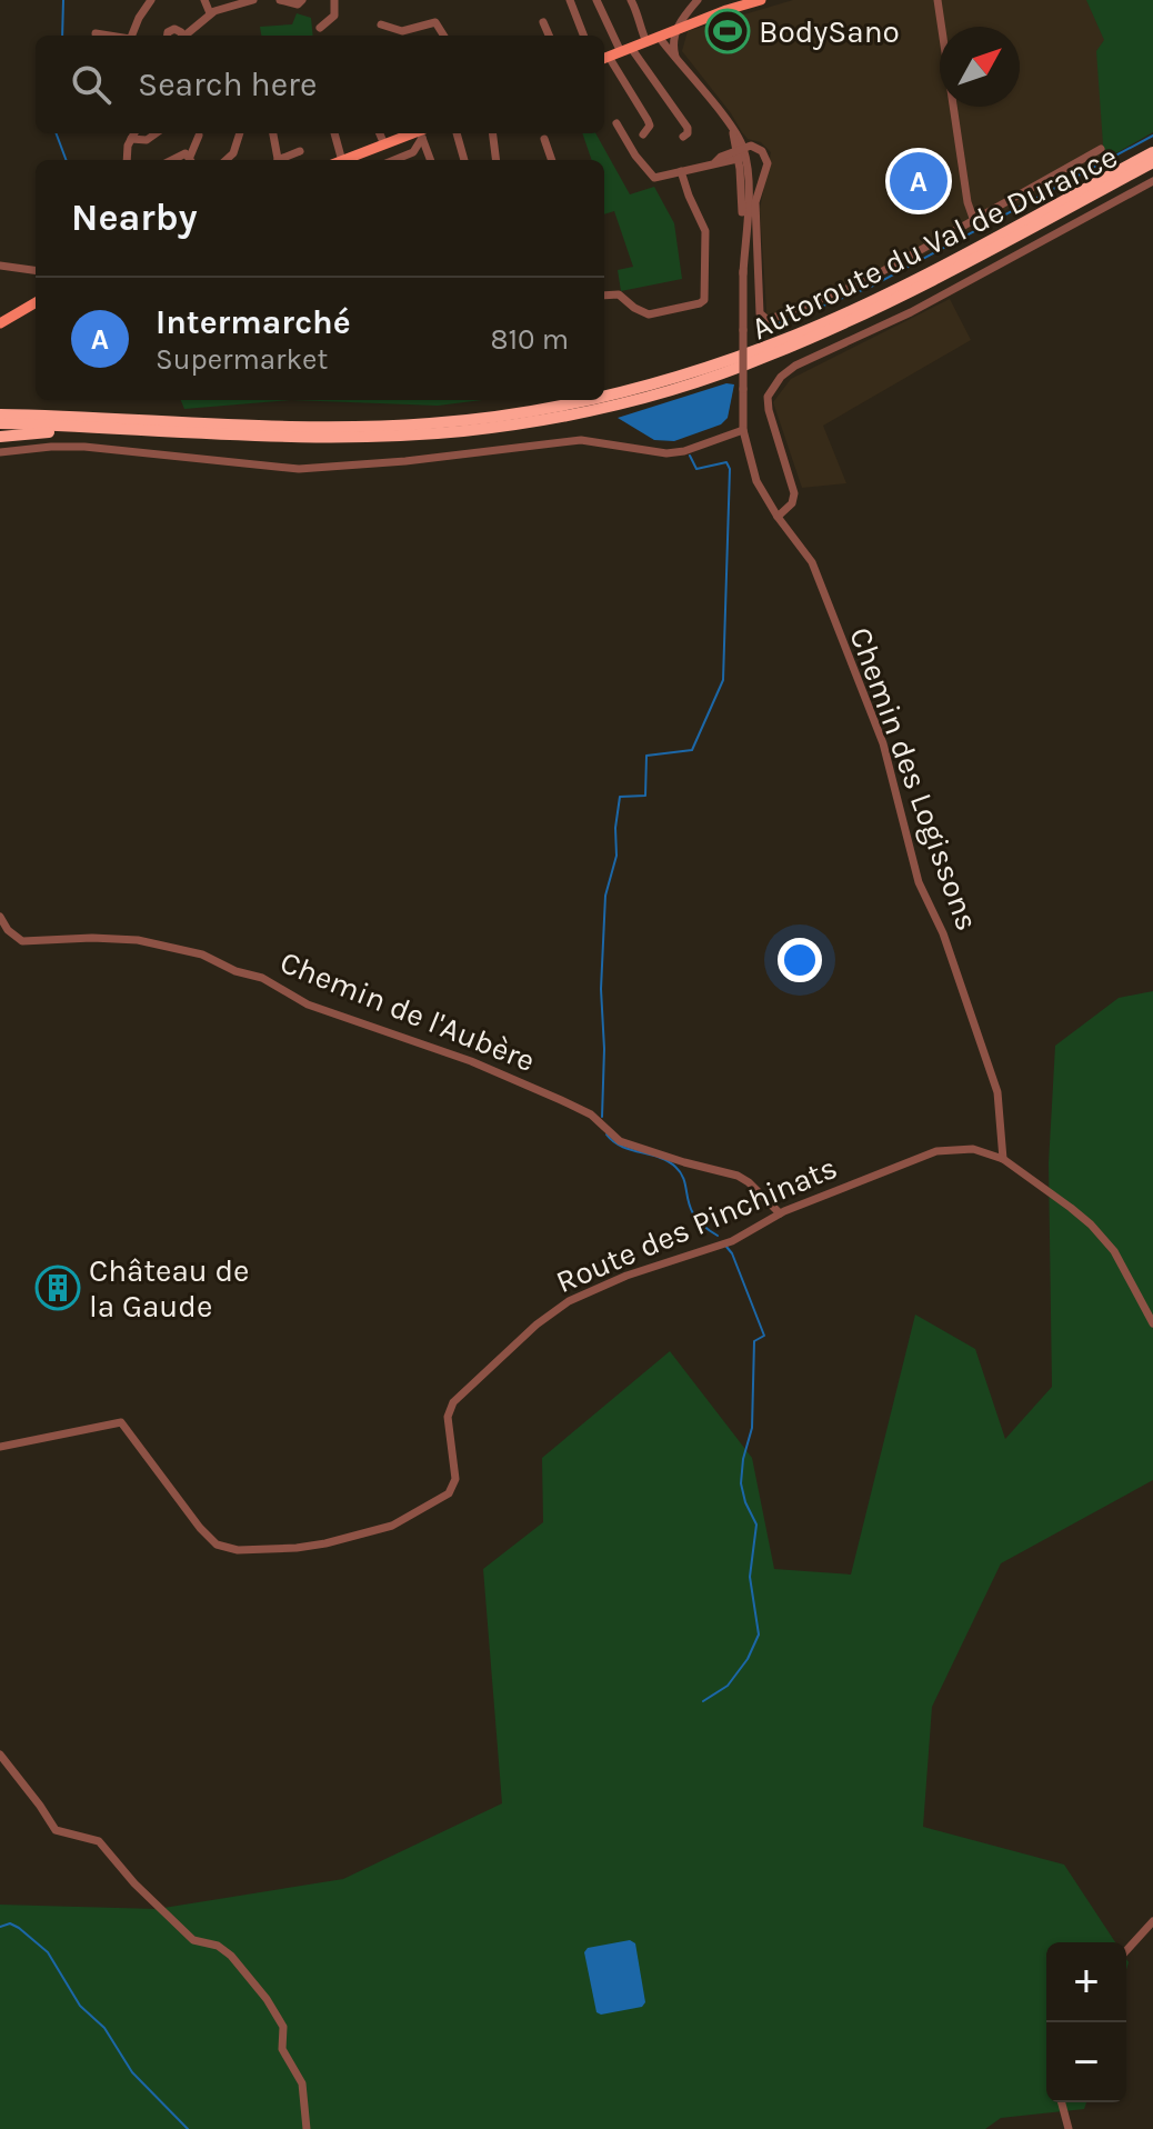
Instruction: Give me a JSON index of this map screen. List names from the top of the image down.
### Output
{
  "streets": {
    "highway": ["Autoroute du Val de Durance"],
    "street": ["Chemin des Logissons", "Chemin de l'Aubère", "Route des Pinchinats"]
  },
  "crossings": [
    ["Chemin des Logissons", "Route des Pinchinats"],
    ["Chemin de l'Aubère", "Route des Pinchinats"]
  ],
  "places": {
    "sports": ["BodySano"],
    "building": ["Château de la Gaude"]
  },
  "north": "top right",
  "page": {
    "search": "Search here",
    "pins": "A",
    "heading": "Nearby",
    "list": [
      {
        "mark": "A",
        "name": "Intermarché",
        "note": "Supermarket",
        "value": "810 m"
      }
    ],
    "map_buttons": ["+", "−"]
  }
}
